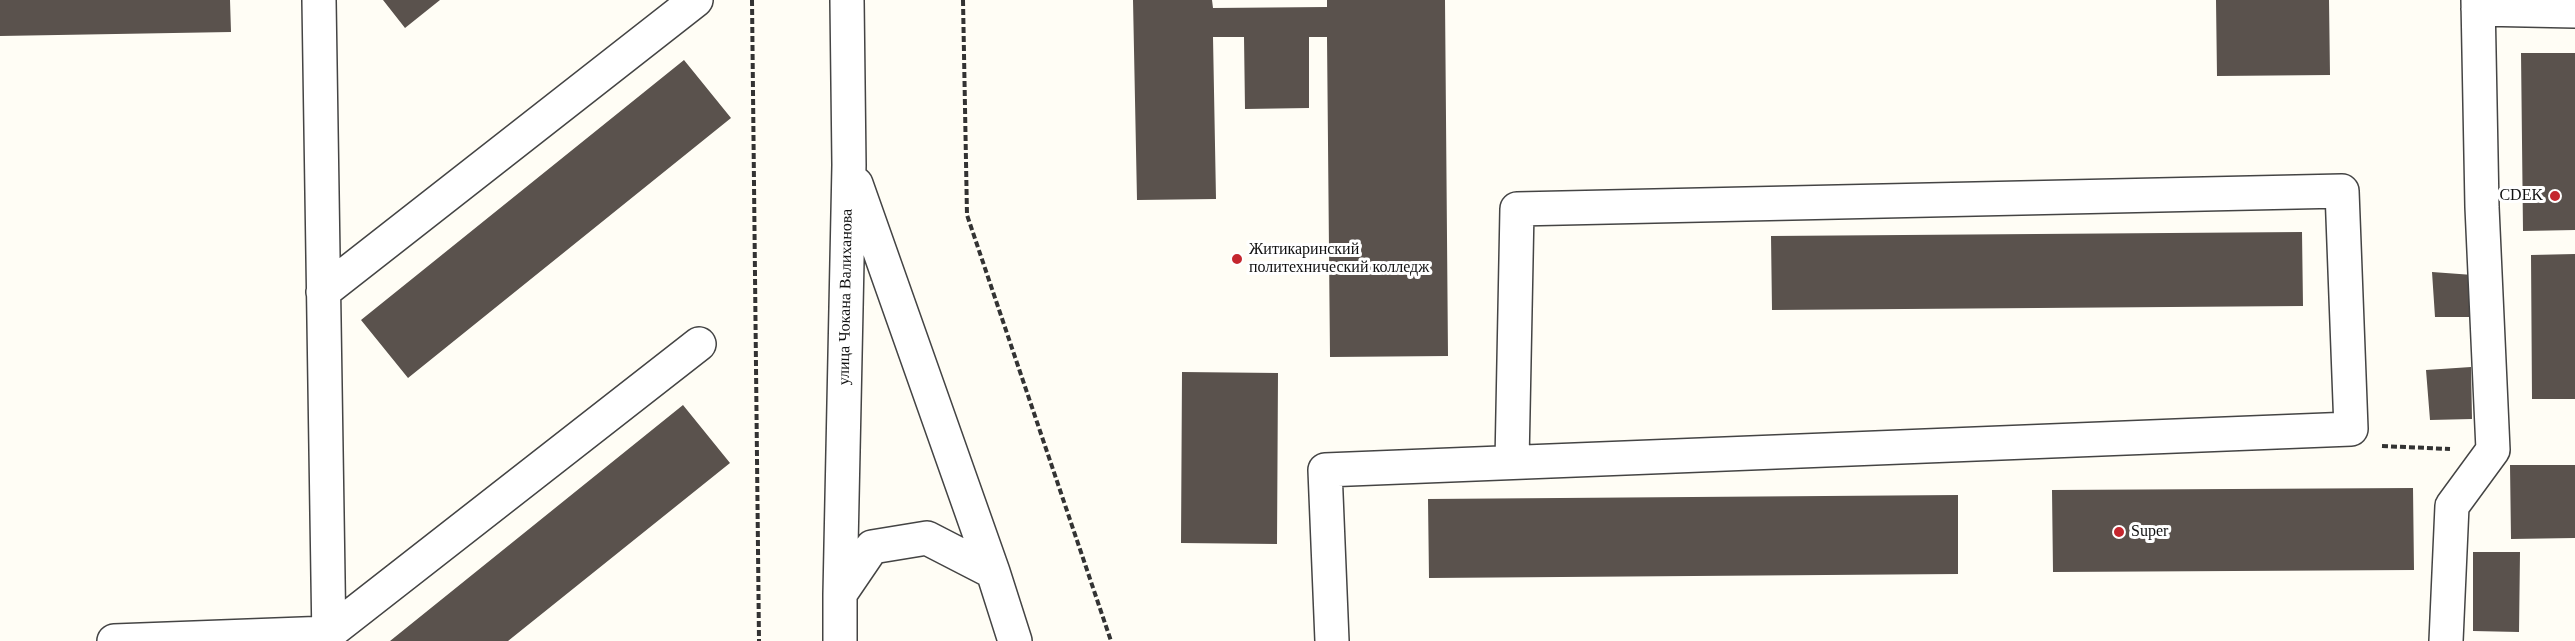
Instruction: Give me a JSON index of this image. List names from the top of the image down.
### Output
{
  "streets": {
    "street": ["улица Чокана Валиханова"]
  },
  "places": ["CDEK", "Житикаринский политехнический колледж", "Super"]
}
